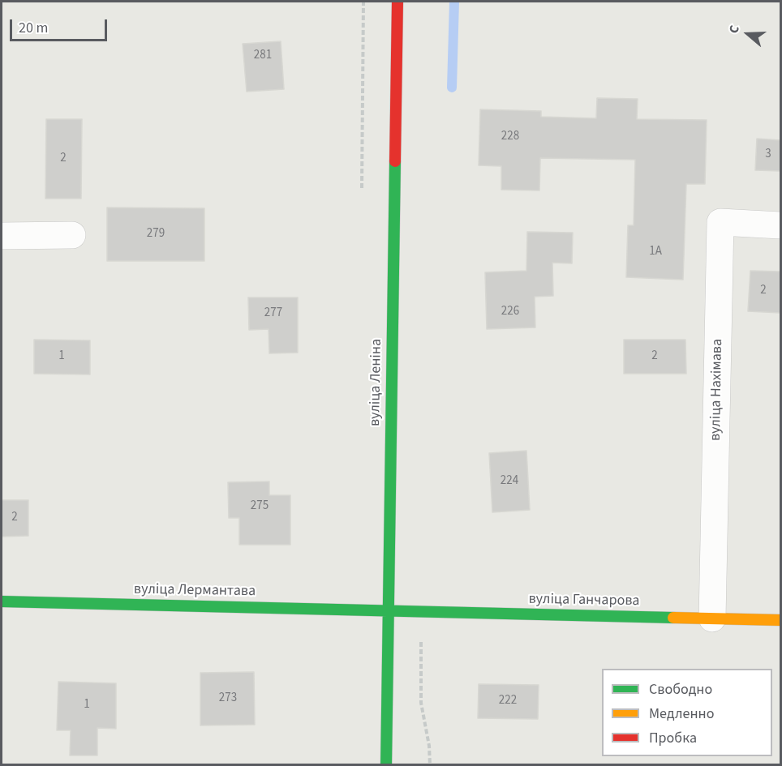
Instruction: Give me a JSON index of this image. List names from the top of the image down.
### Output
{
  "streets": {
    "street": [
      "вуліца Леніна",
      "вуліца Нахімава",
      "вуліца Лермантава",
      "вуліца Ганчарова"
    ]
  },
  "crossings": [
    ["вуліца Леніна", "вуліца Лермантава"],
    ["вуліца Леніна", "вуліца Ганчарова"],
    ["вуліца Нахімава", "вуліца Ганчарова"],
    ["вуліца Лермантава", "вуліца Ганчарова"]
  ],
  "house_numbers": [
    "281",
    "228",
    "3",
    "2",
    "279",
    "1А",
    "2",
    "226",
    "277",
    "1",
    "2",
    "224",
    "275",
    "2",
    "273",
    "222",
    "1"
  ],
  "legend": ["Свободно", "Медленно", "Пробка"],
  "scale_bar": "20 m",
  "north": "left"
}
